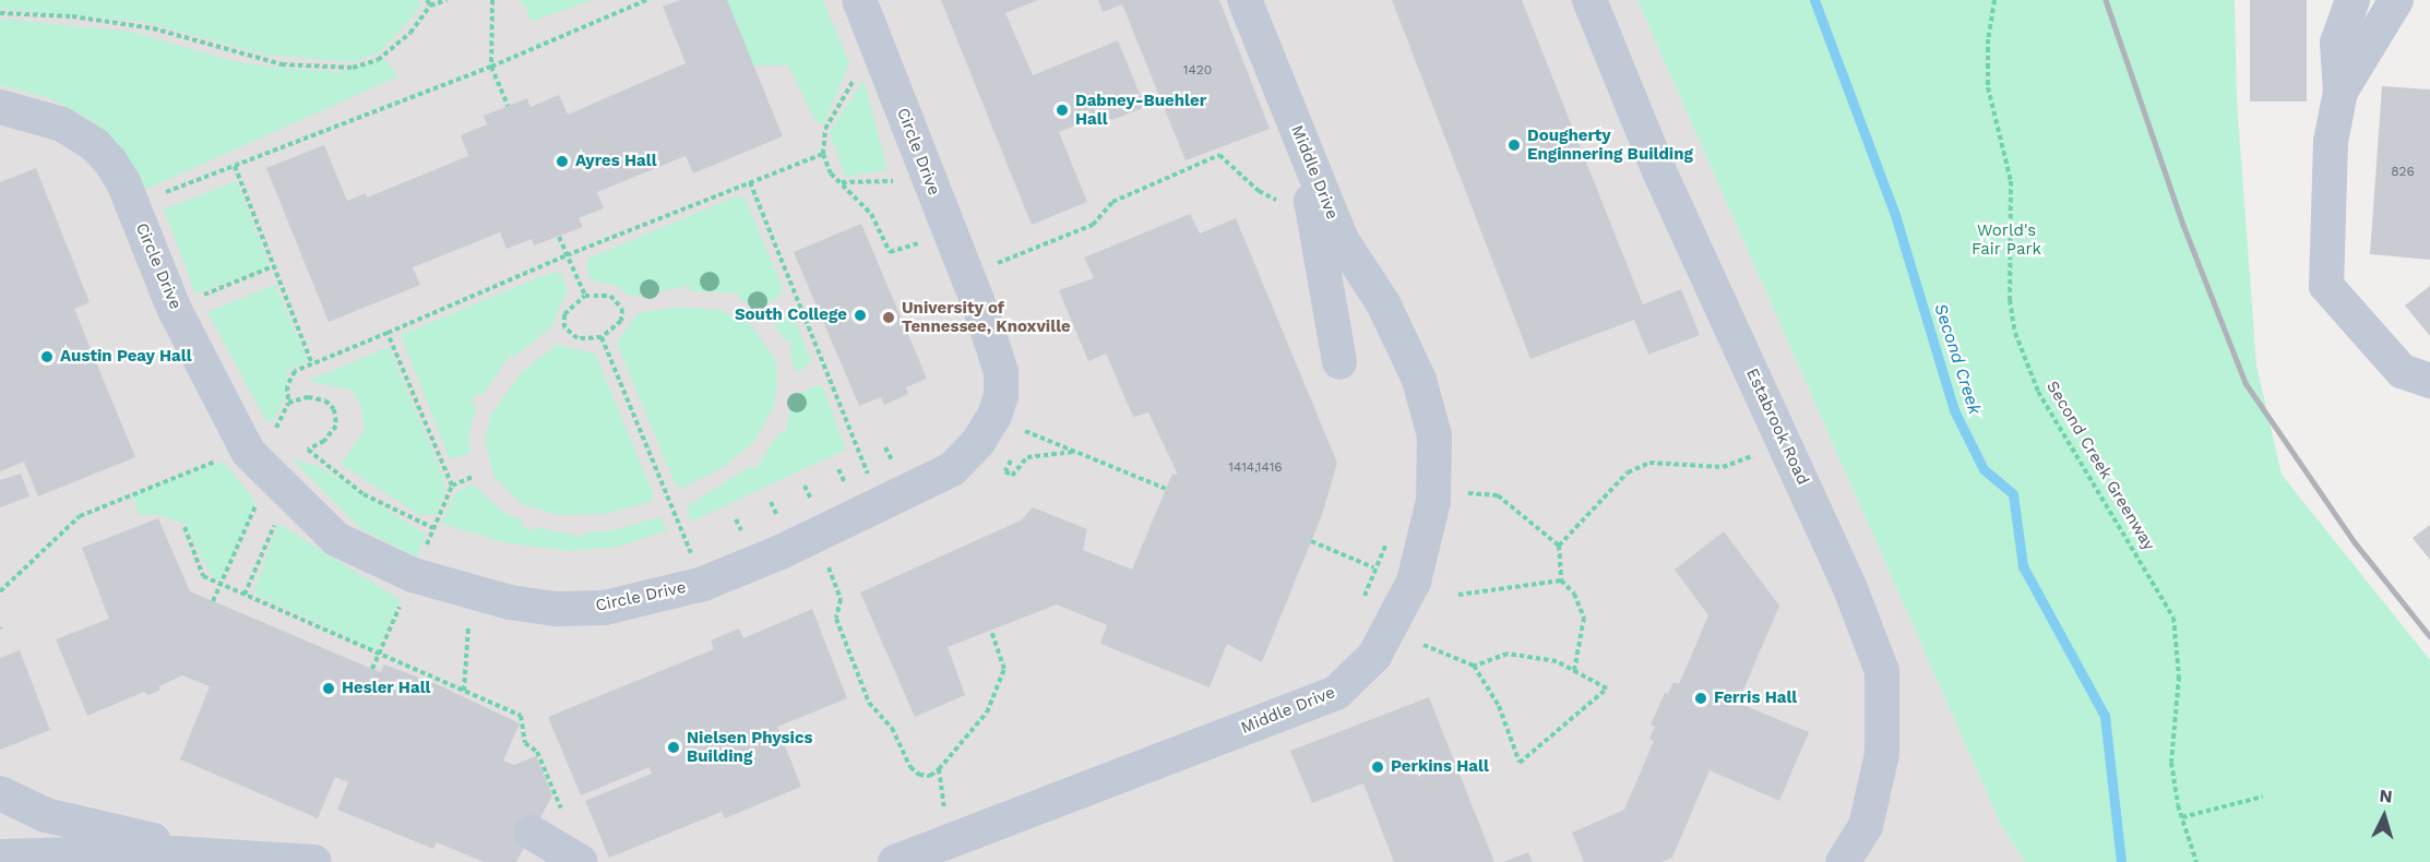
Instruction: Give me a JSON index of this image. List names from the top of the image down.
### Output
{
  "streets": {
    "street": ["Circle Drive", "Middle Drive", "Estabrook Road"],
    "path": ["Second Creek Greenway"]
  },
  "water": ["Second Creek"],
  "parks": ["World's Fair Park"],
  "places": [
    "Dabney-Buehler Hall",
    "Dougherty Enginnering Building",
    "Ayres Hall",
    "South College",
    "University of Tennessee, Knoxville",
    "Austin Peay Hall",
    "Hesler Hall",
    "Ferris Hall",
    "Nielsen Physics Building",
    "Perkins Hall"
  ],
  "house_numbers": ["1420", "826", "1414,1416"],
  "north": "top"
}
